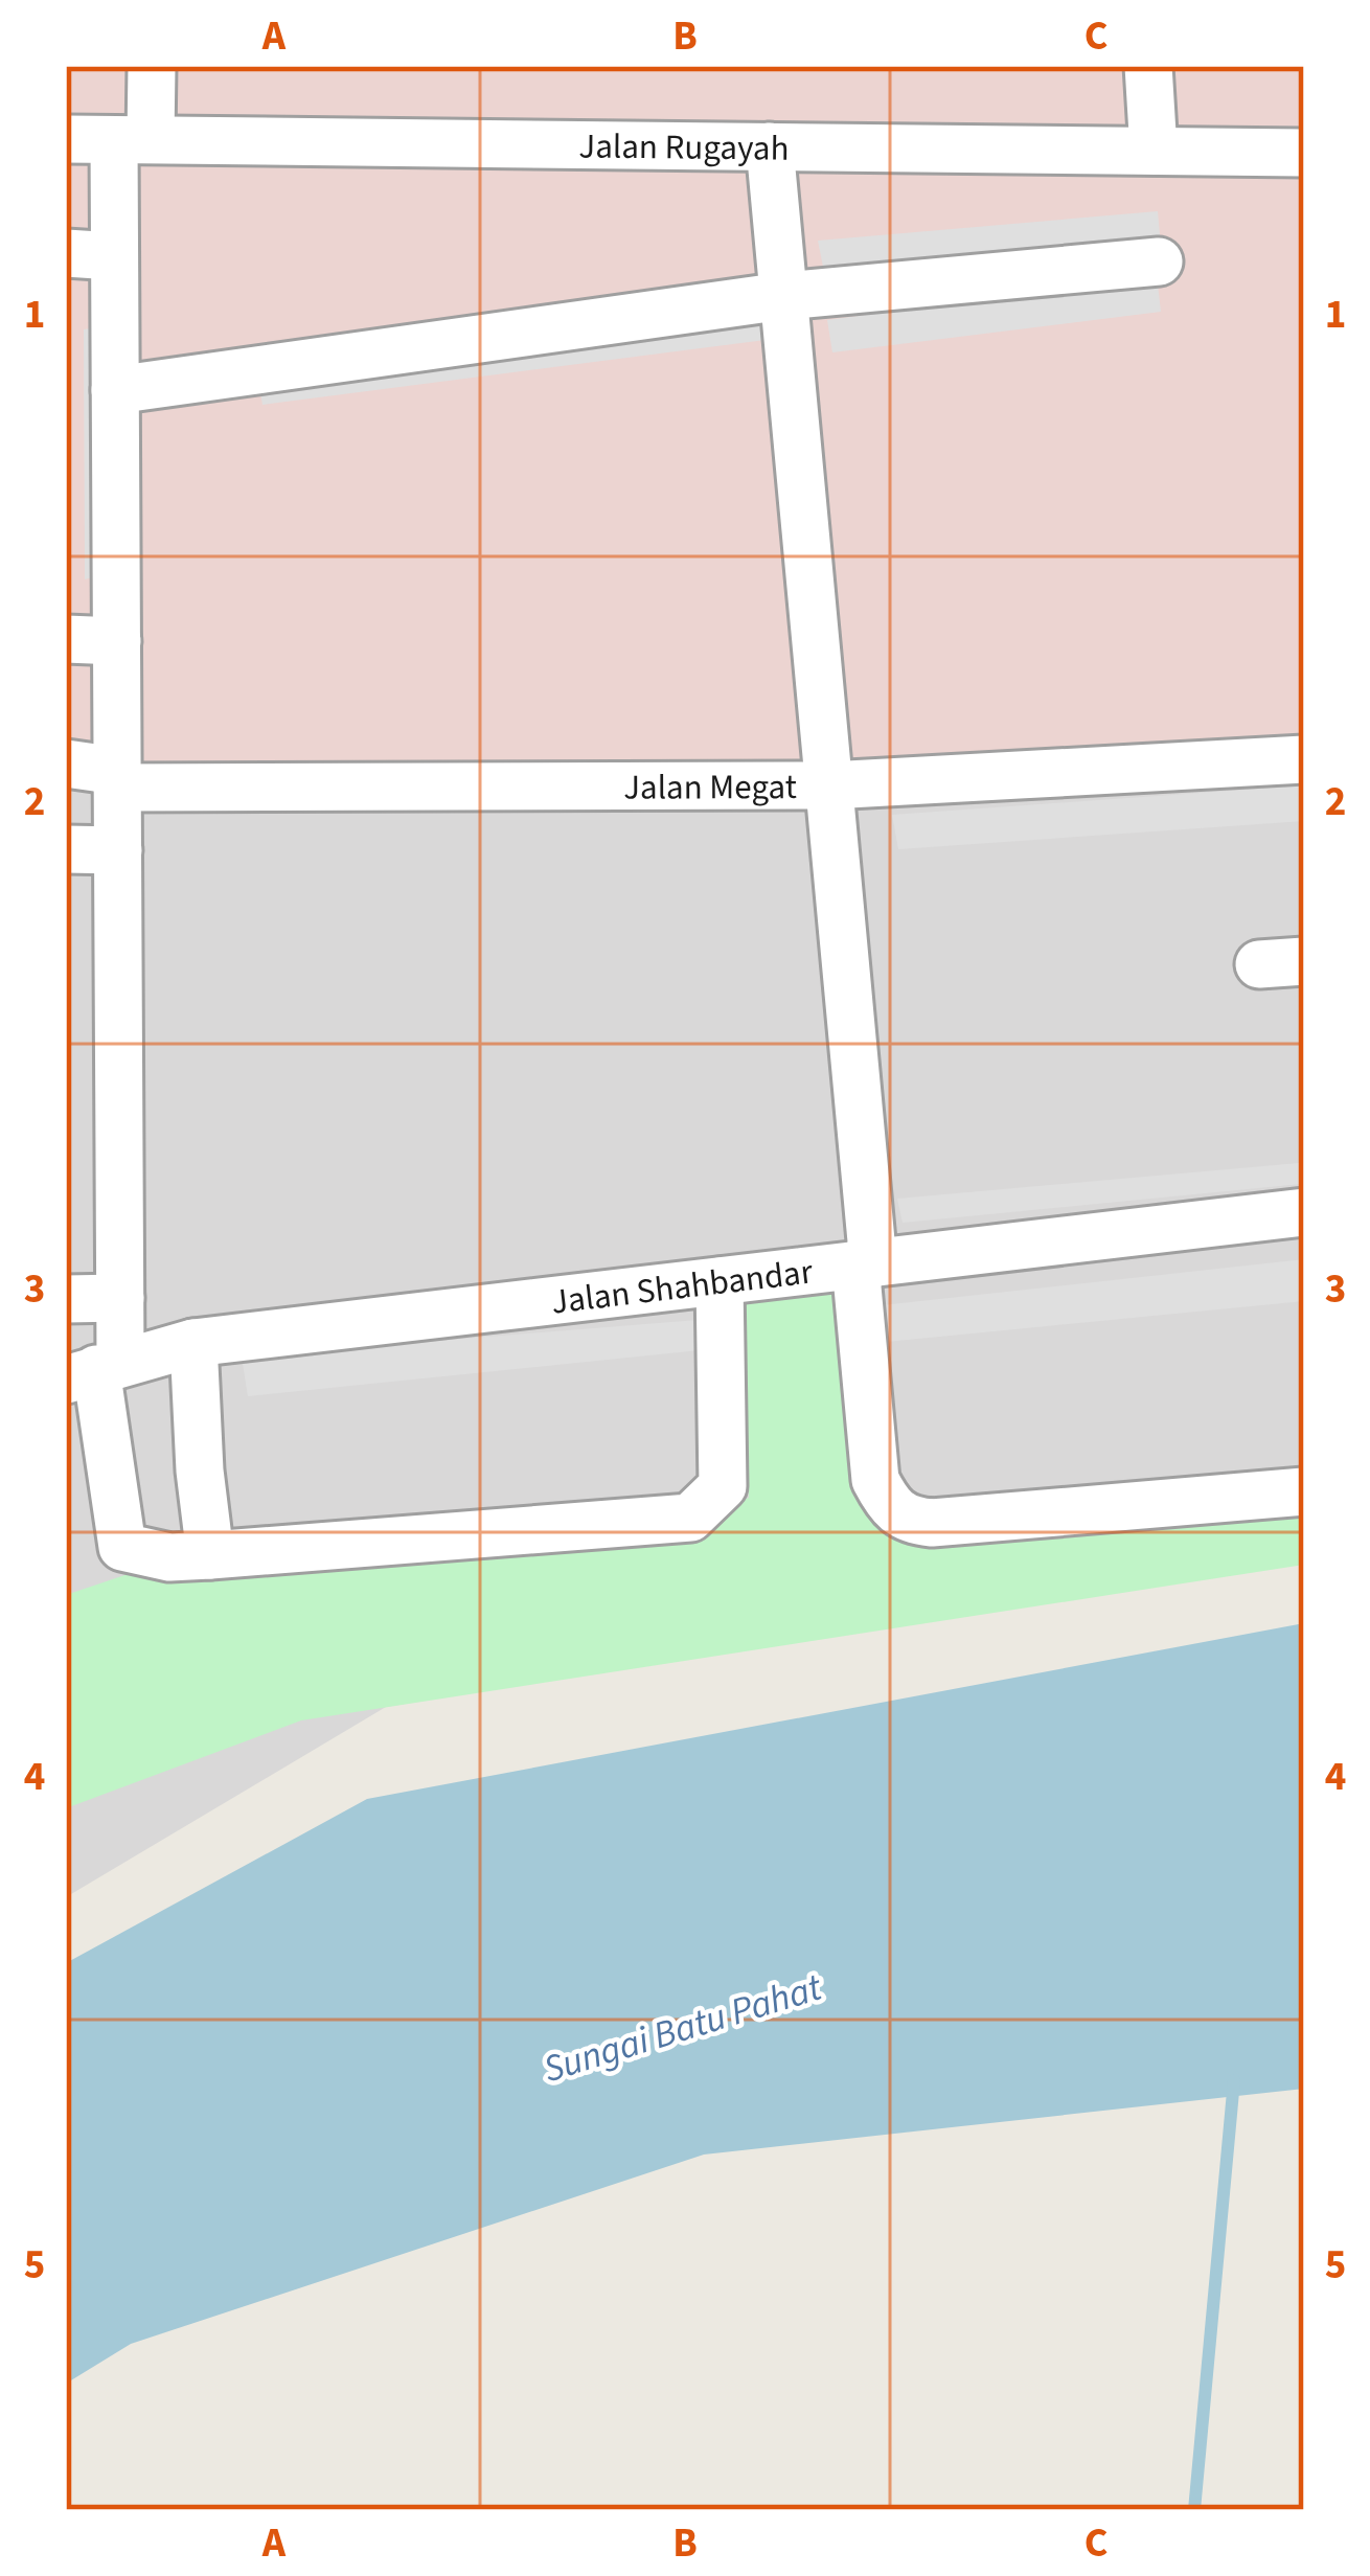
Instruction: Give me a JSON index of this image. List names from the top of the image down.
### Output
{
  "streets": {
    "street": ["Jalan Rugayah", "Jalan Megat", "Jalan Shahbandar"]
  },
  "water": ["Sungai Batu Pahat"],
  "grid": {
    "columns": ["A", "B", "C"],
    "rows": [
      "1",
      "2",
      "3",
      "4",
      "5"
    ]
  }
}
